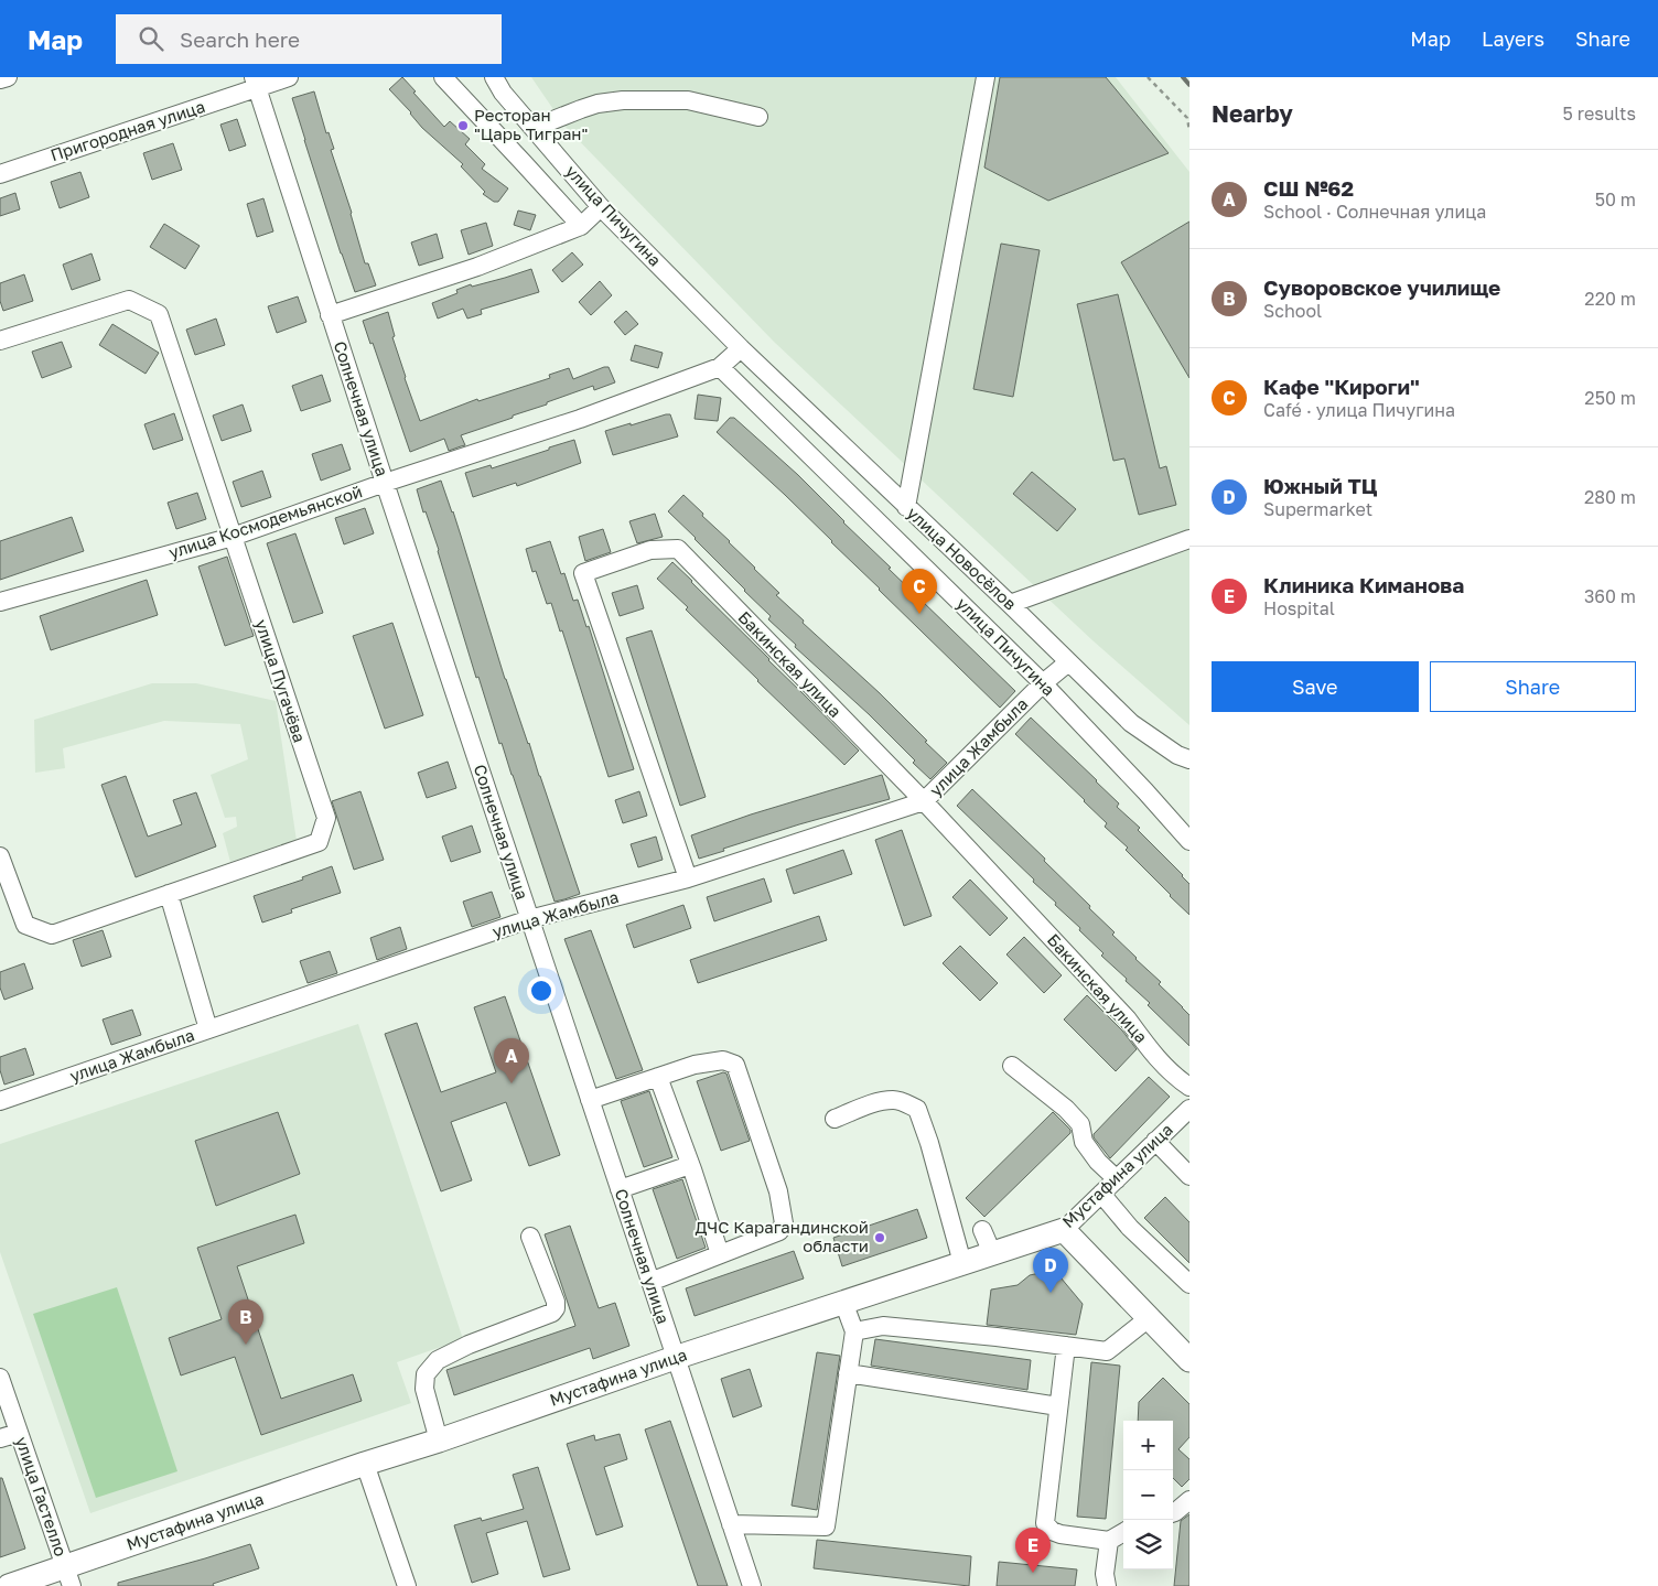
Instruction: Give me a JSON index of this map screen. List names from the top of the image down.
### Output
{
  "streets": {
    "main road": ["Мустафина улица"],
    "street": [
      "Пригородная улица",
      "улица Пичугина",
      "Солнечная улица",
      "улица Космодемьянской",
      "улица Новосёлов",
      "Бакинская улица",
      "улица Пугачёва",
      "улица Жамбыла",
      "улица Гастелло"
    ]
  },
  "crossings": [
    ["Пригородная улица", "Солнечная улица"],
    ["улица Пичугина", "улица Космодемьянской"],
    ["улица Пичугина", "улица Новосёлов"],
    ["улица Пичугина", "улица Жамбыла"],
    ["Солнечная улица", "улица Космодемьянской"],
    ["Солнечная улица", "улица Жамбыла"],
    ["Солнечная улица", "Мустафина улица"],
    ["улица Космодемьянской", "улица Новосёлов"],
    ["улица Космодемьянской", "улица Пугачёва"],
    ["улица Новосёлов", "улица Жамбыла"],
    ["Бакинская улица", "улица Жамбыла"],
    ["Мустафина улица", "улица Гастелло"]
  ],
  "places": ["Ресторан \"Царь Тигран\"", "ДЧС Карагандинской области"],
  "page": {
    "header": "Map",
    "search": "Search here",
    "nav": ["Map", "Layers", "Share"],
    "heading": ["Nearby", "5 results"],
    "list": [
      {
        "mark": "A",
        "name": "СШ №62",
        "note": "School · Солнечная улица",
        "value": "50 m"
      },
      {
        "mark": "B",
        "name": "Суворовское училище",
        "note": "School",
        "value": "220 m"
      },
      {
        "mark": "C",
        "name": "Кафе \"Кироги\"",
        "note": "Café · улица Пичугина",
        "value": "250 m"
      },
      {
        "mark": "D",
        "name": "Южный ТЦ",
        "note": "Supermarket",
        "value": "280 m"
      },
      {
        "mark": "E",
        "name": "Клиника Киманова",
        "note": "Hospital",
        "value": "360 m"
      }
    ],
    "pins": [
      "C",
      "A",
      "D",
      "B",
      "E"
    ],
    "buttons": ["Save", "Share"],
    "map_buttons": ["+", "−"]
  }
}
